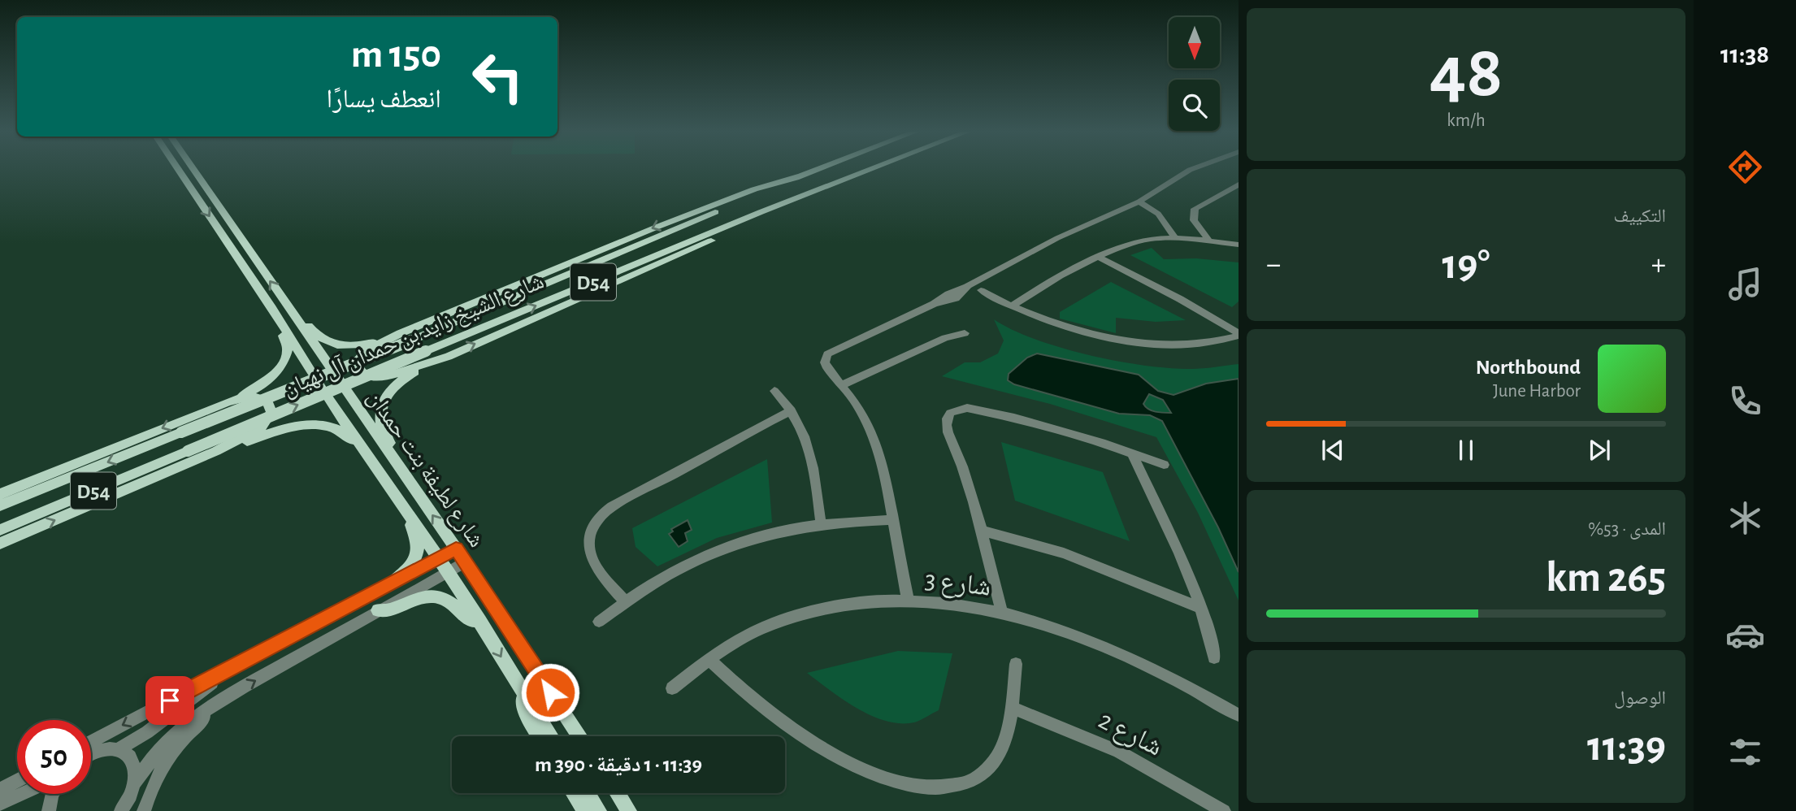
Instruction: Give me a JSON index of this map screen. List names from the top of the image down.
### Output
{
  "streets": {
    "main road": ["D54", "شارع الشيخ زايد بن حمدان آل نهيان", "شارع لطيفة بنت حمدان"],
    "street": ["شارع 3", "شارع 2"]
  },
  "north": "bottom",
  "page": {
    "tabs": "11:38",
    "tile": [
      ["48", "km/h"],
      "التكييف",
      ["المدى · 53%", "265 km"],
      ["الوصول", "11:39"]
    ],
    "turn": ["150 m", "انعطف يسارًا"],
    "heat": ["−", "19°", "+"],
    "song": ["Northbound", "June Harbor"],
    "limit": "50",
    "trip": "11:39 · 1 دقيقة · 390 m"
  }
}
